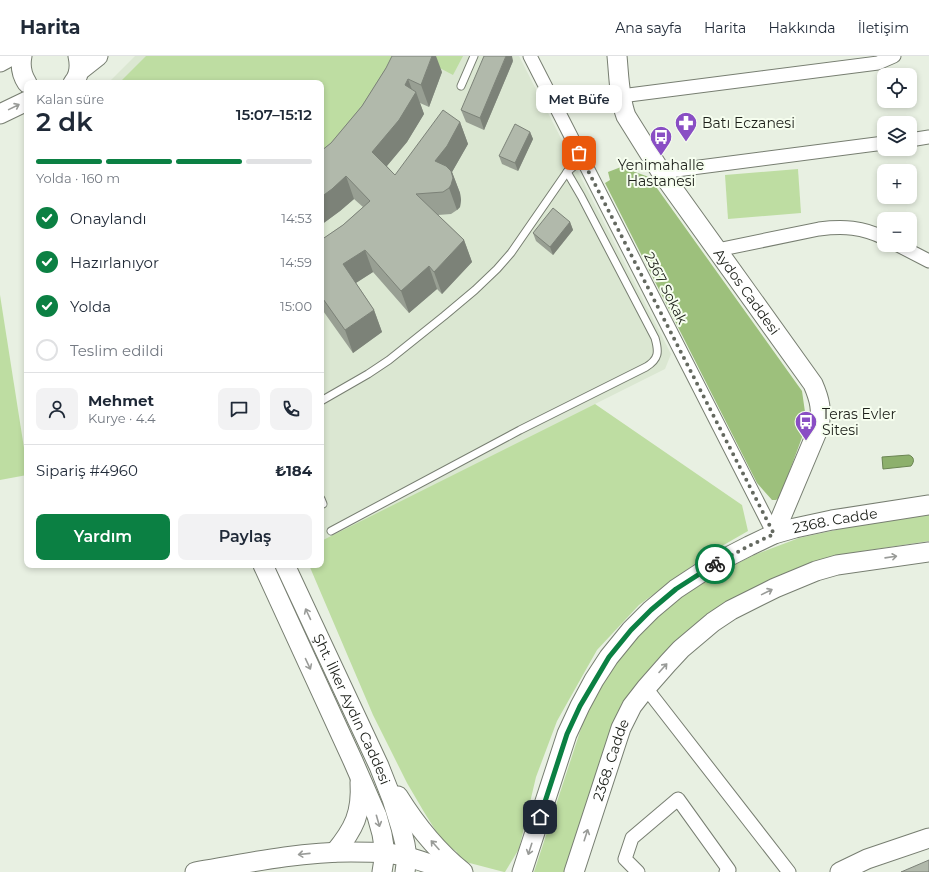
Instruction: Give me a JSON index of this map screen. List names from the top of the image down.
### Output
{
  "streets": {
    "street": [
      "2367 Sokak",
      "Aydos Caddesi",
      "2368. Cadde",
      "Şht. İlker Aydın Caddesi"
    ]
  },
  "crossings": [
    ["2367 Sokak", "Aydos Caddesi"],
    ["2367 Sokak", "2368. Cadde"],
    ["Aydos Caddesi", "2368. Cadde"]
  ],
  "places": {
    "pharmacy": ["Batı Eczanesi"],
    "other": ["Met Büfe"],
    "bus stop": ["Yenimahalle Hastanesi", "Teras Evler Sitesi"]
  },
  "page": {
    "header": "Harita",
    "nav": [
      "Ana sayfa",
      "Harita",
      "Hakkında",
      "İletişim"
    ],
    "map_buttons": ["+", "−"],
    "heading": ["2 dk", "Kalan süre", "15:07–15:12"],
    "panel": [
      "Mehmet",
      "Kurye · 4.4",
      "Sipariş #4960",
      "₺184"
    ],
    "bubble": "Met Büfe",
    "bar": "Yolda · 160 m",
    "list": [
      ["Onaylandı", "14:53"],
      ["Hazırlanıyor", "14:59"],
      ["Yolda", "15:00"],
      "Teslim edildi"
    ],
    "buttons": ["Yardım", "Paylaş"]
  }
}
